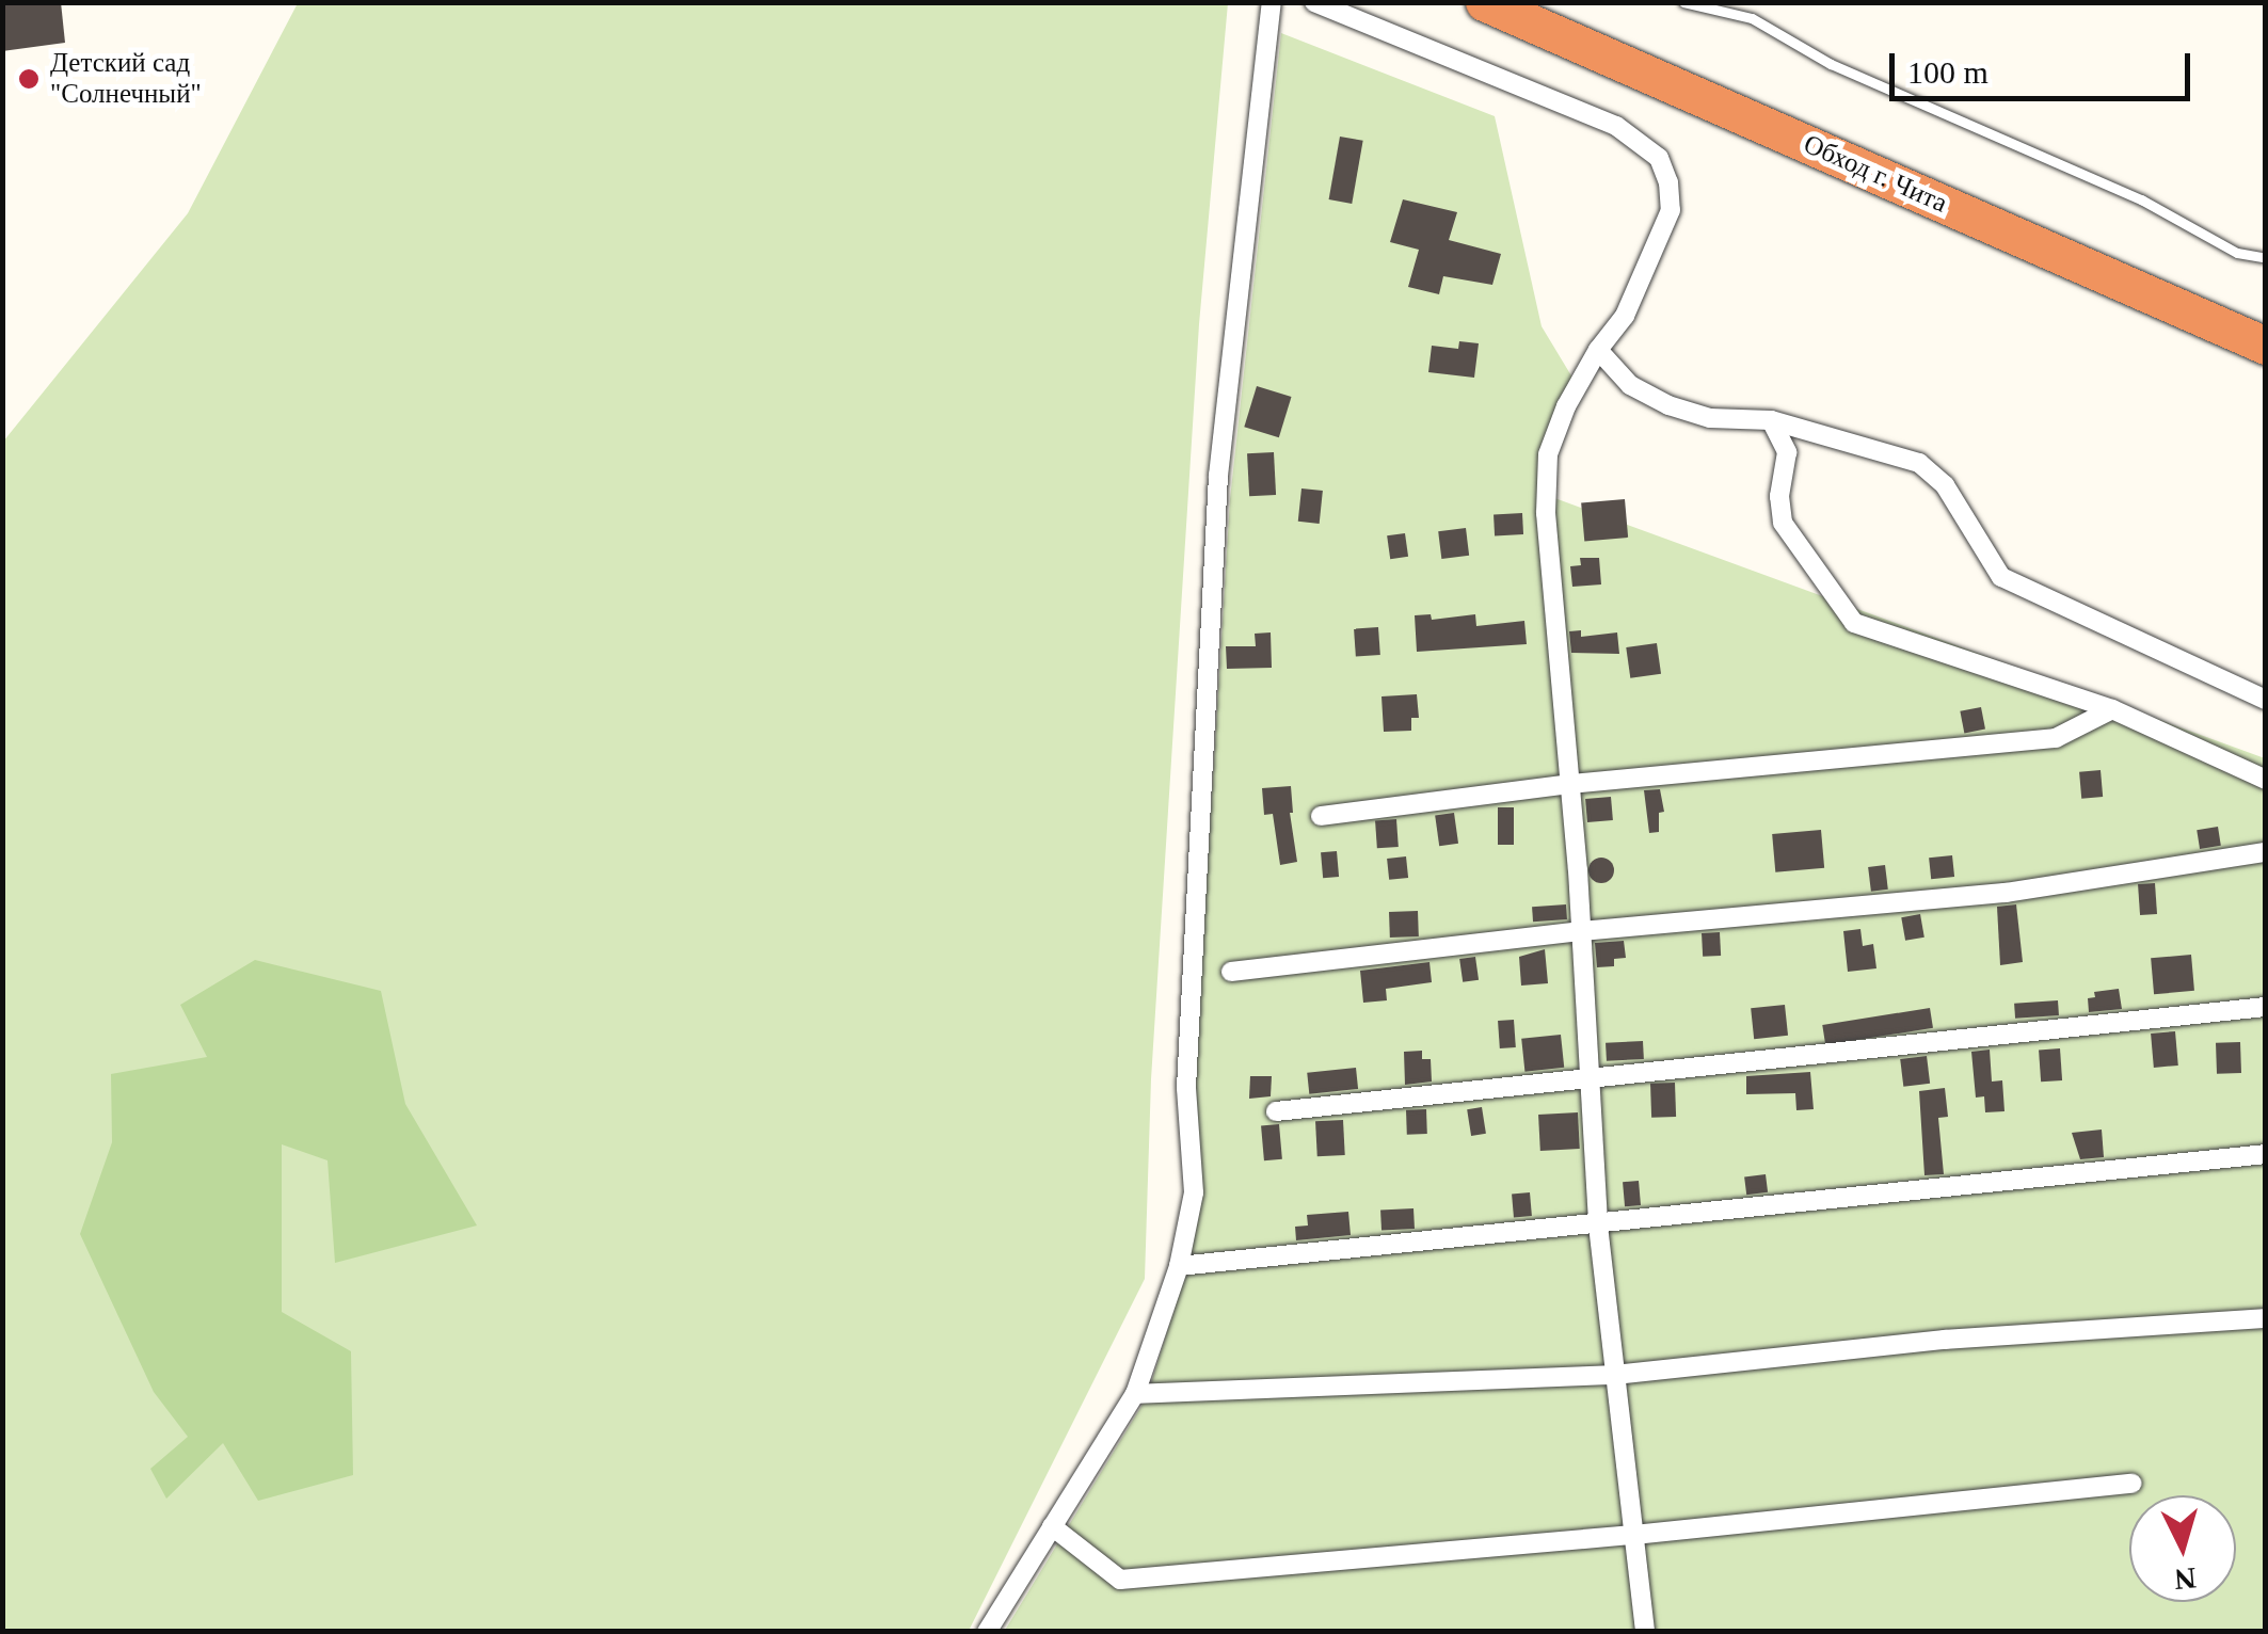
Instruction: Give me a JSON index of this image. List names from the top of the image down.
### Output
{
  "streets": {
    "highway": ["Обход г. Чита"]
  },
  "places": ["Детский сад \"Солнечный\""],
  "scale_bar": "100 m",
  "north": "bottom"
}
